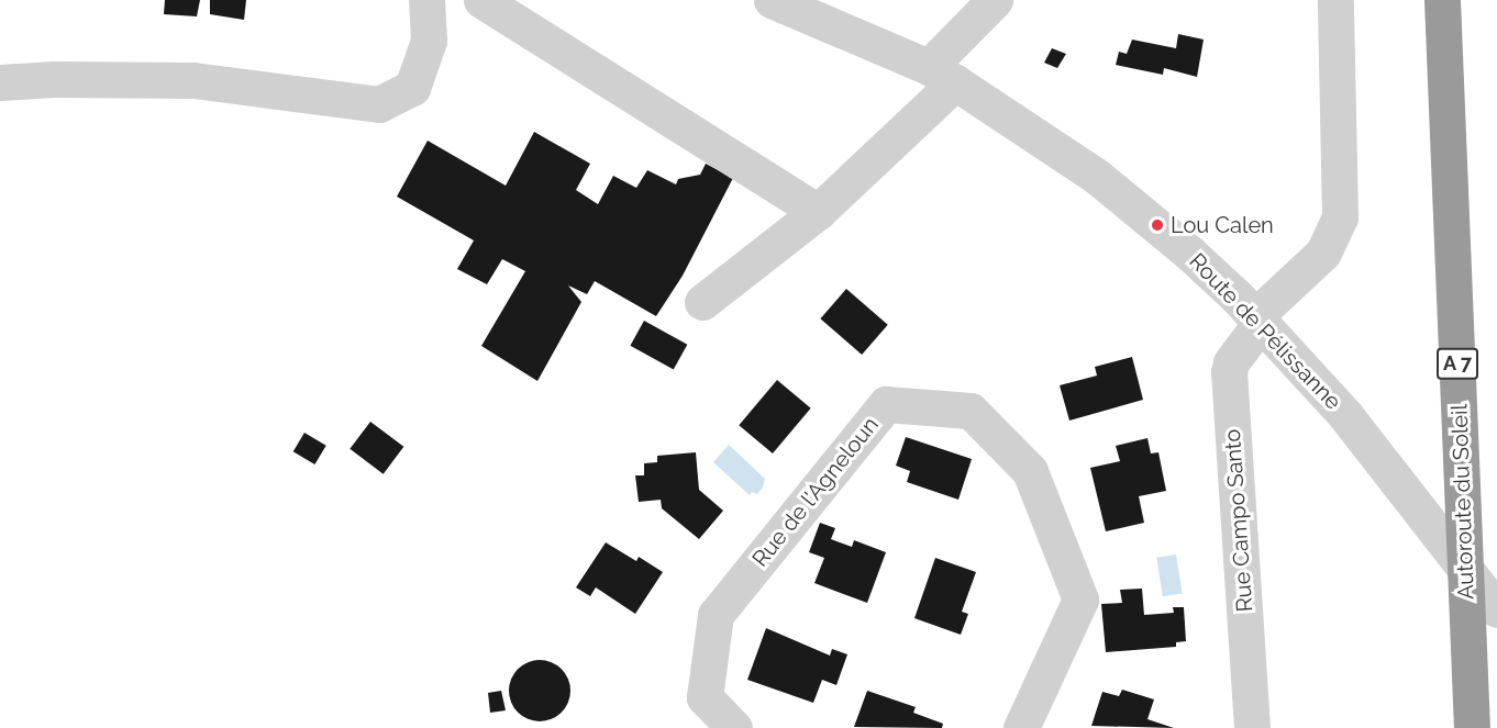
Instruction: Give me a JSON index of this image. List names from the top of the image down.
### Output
{
  "streets": {
    "highway": ["A 7", "Autoroute du Soleil"],
    "street": ["Route de Pélissanne", "Rue de l'Agneloun", "Rue Campo Santo"]
  },
  "crossings": [
    ["Route de Pélissanne", "Rue Campo Santo"]
  ],
  "places": ["Lou Calen"]
}
